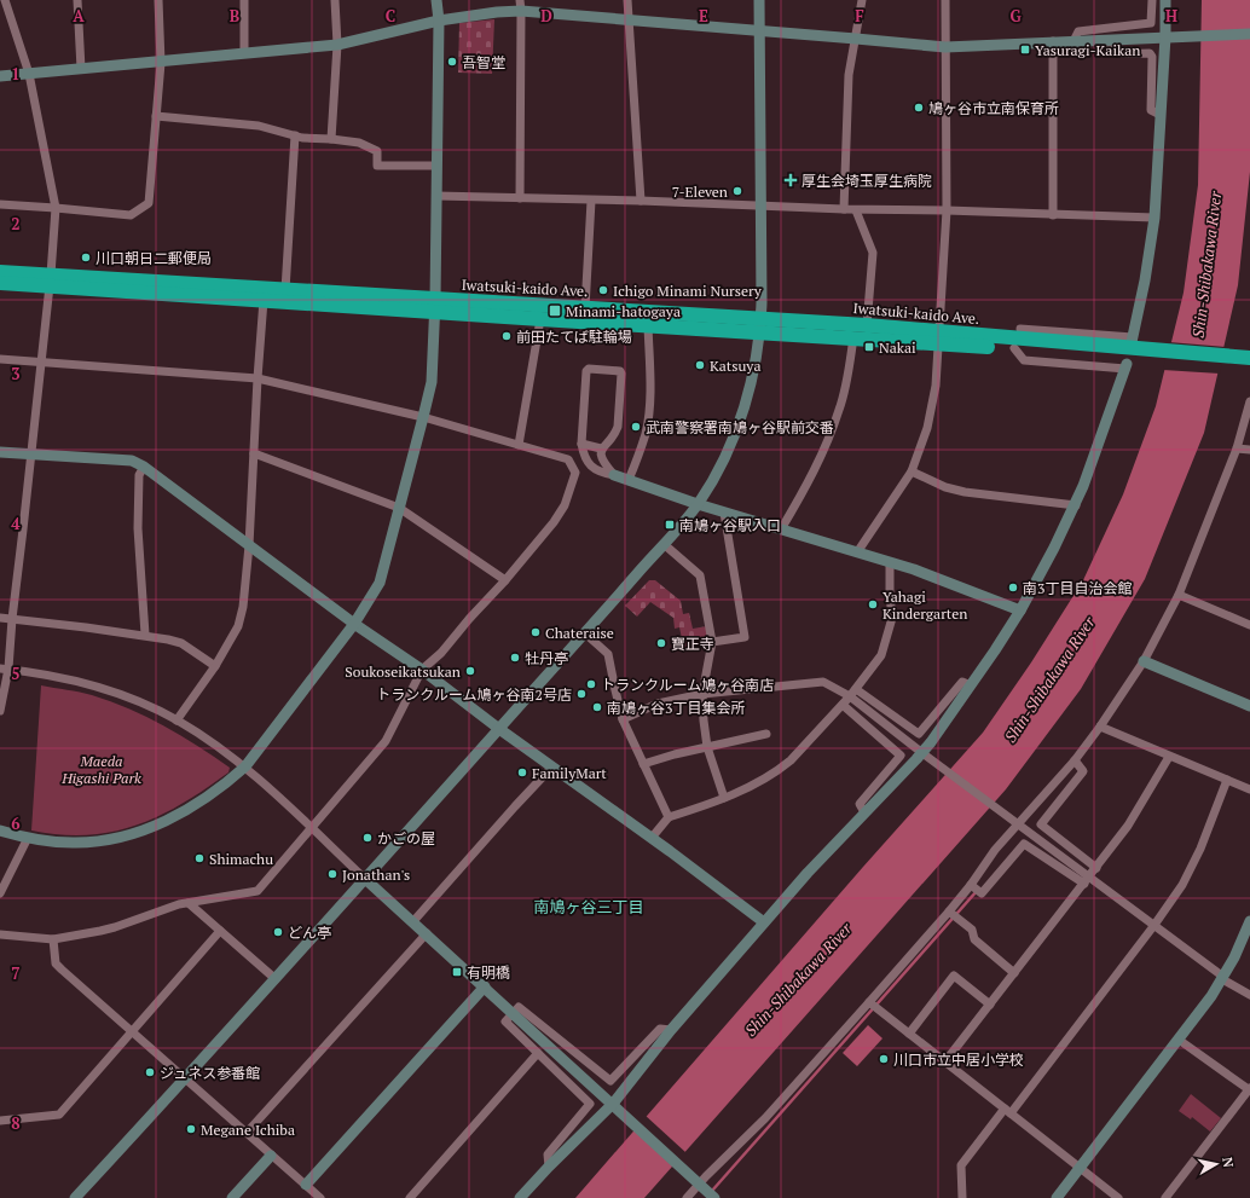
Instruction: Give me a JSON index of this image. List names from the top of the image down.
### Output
{
  "streets": {
    "highway": ["Iwatsuki-kaido Ave."]
  },
  "districts": ["南鳩ヶ谷三丁目"],
  "water": ["Shin-Shibakawa River"],
  "parks": ["Maeda Higashi Park"],
  "places": {
    "transit": [
      "Yasuragi-Kaikan",
      "Minami-hatogaya",
      "Nakai",
      "南鳩ヶ谷駅入口",
      "有明橋"
    ],
    "other": [
      "吾智堂",
      "鳩ヶ谷市立南保育所",
      "7-Eleven",
      "川口朝日二郵便局",
      "Ichigo Minami Nursery",
      "前田たてば駐輪場",
      "Katsuya",
      "武南警察署南鳩ヶ谷駅前交番",
      "南3丁目自治会館",
      "Yahagi Kindergarten",
      "Chateraise",
      "寶正寺",
      "牡丹亭",
      "Soukoseikatsukan",
      "トランクルーム鳩ヶ谷南店",
      "トランクルーム鳩ヶ谷南2号店",
      "南鳩ヶ谷3丁目集会所",
      "FamilyMart",
      "かごの屋",
      "Shimachu",
      "Jonathan's",
      "どん亭",
      "川口市立中居小学校",
      "ジュネス参番館",
      "Megane Ichiba"
    ],
    "health": ["厚生会埼玉厚生病院"]
  },
  "north": "right",
  "grid": {
    "columns": [
      "A",
      "B",
      "C",
      "D",
      "E",
      "F",
      "G",
      "H"
    ],
    "rows": [
      "1",
      "2",
      "3",
      "4",
      "5",
      "6",
      "7",
      "8"
    ]
  }
}
